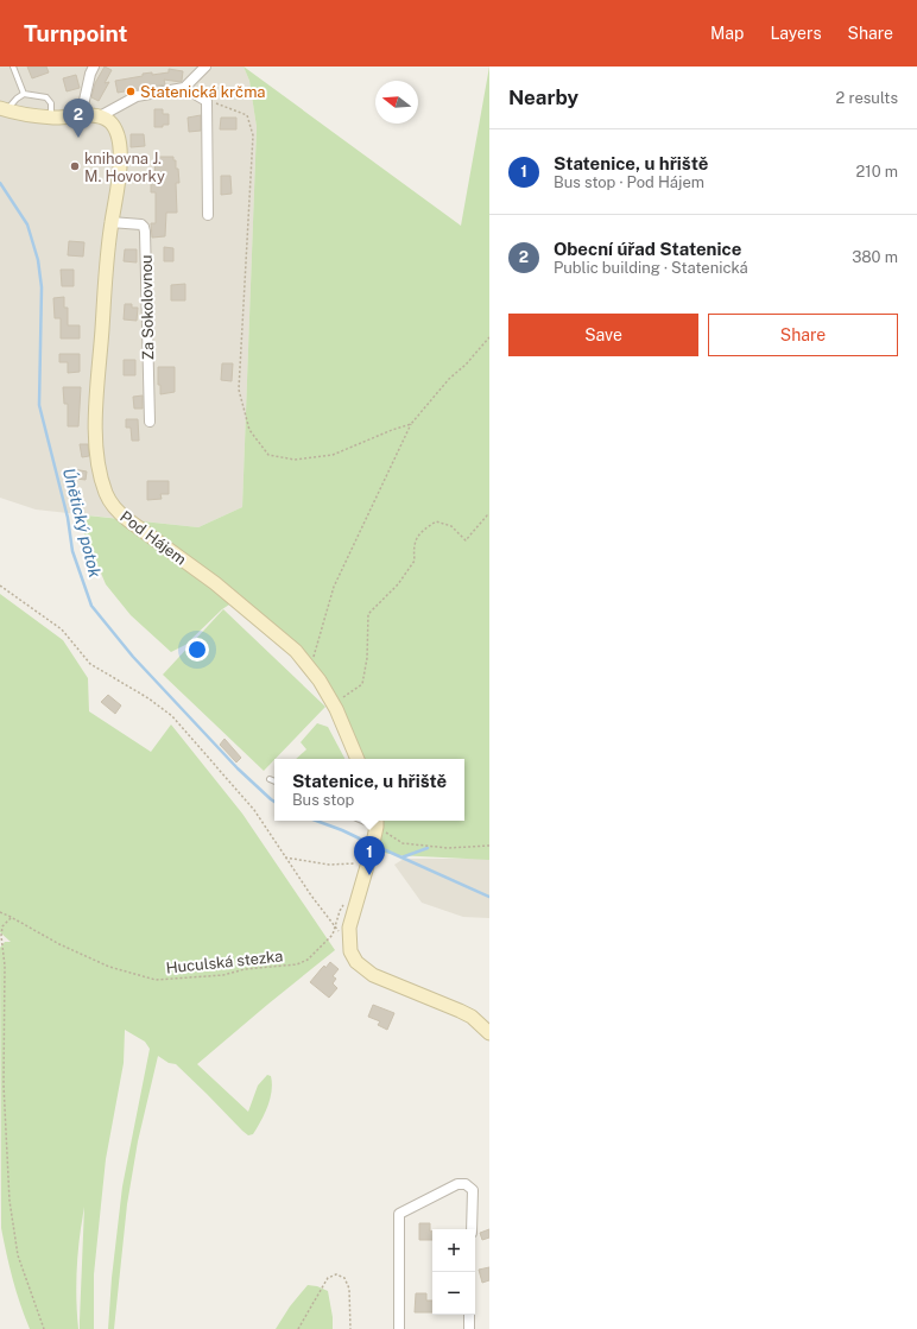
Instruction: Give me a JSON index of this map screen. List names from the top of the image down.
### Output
{
  "streets": {
    "street": ["Za Sokolovnou", "Pod Hájem"],
    "path": ["Huculská stezka"]
  },
  "crossings": [
    ["Za Sokolovnou", "Pod Hájem"]
  ],
  "water": ["Únětický potok"],
  "places": ["Statenická krčma", "knihovna J. M. Hovorky"],
  "north": "left",
  "page": {
    "header": "Turnpoint",
    "nav": ["Map", "Layers", "Share"],
    "heading": ["Nearby", "2 results"],
    "pins": ["2", "1"],
    "list": [
      {
        "mark": "1",
        "name": "Statenice, u hřiště",
        "note": "Bus stop · Pod Hájem",
        "value": "210 m"
      },
      {
        "mark": "2",
        "name": "Obecní úřad Statenice",
        "note": "Public building · Statenická",
        "value": "380 m"
      }
    ],
    "buttons": ["Save", "Share"],
    "popup": ["Statenice, u hřiště", "Bus stop"],
    "map_buttons": ["+", "−"]
  }
}
